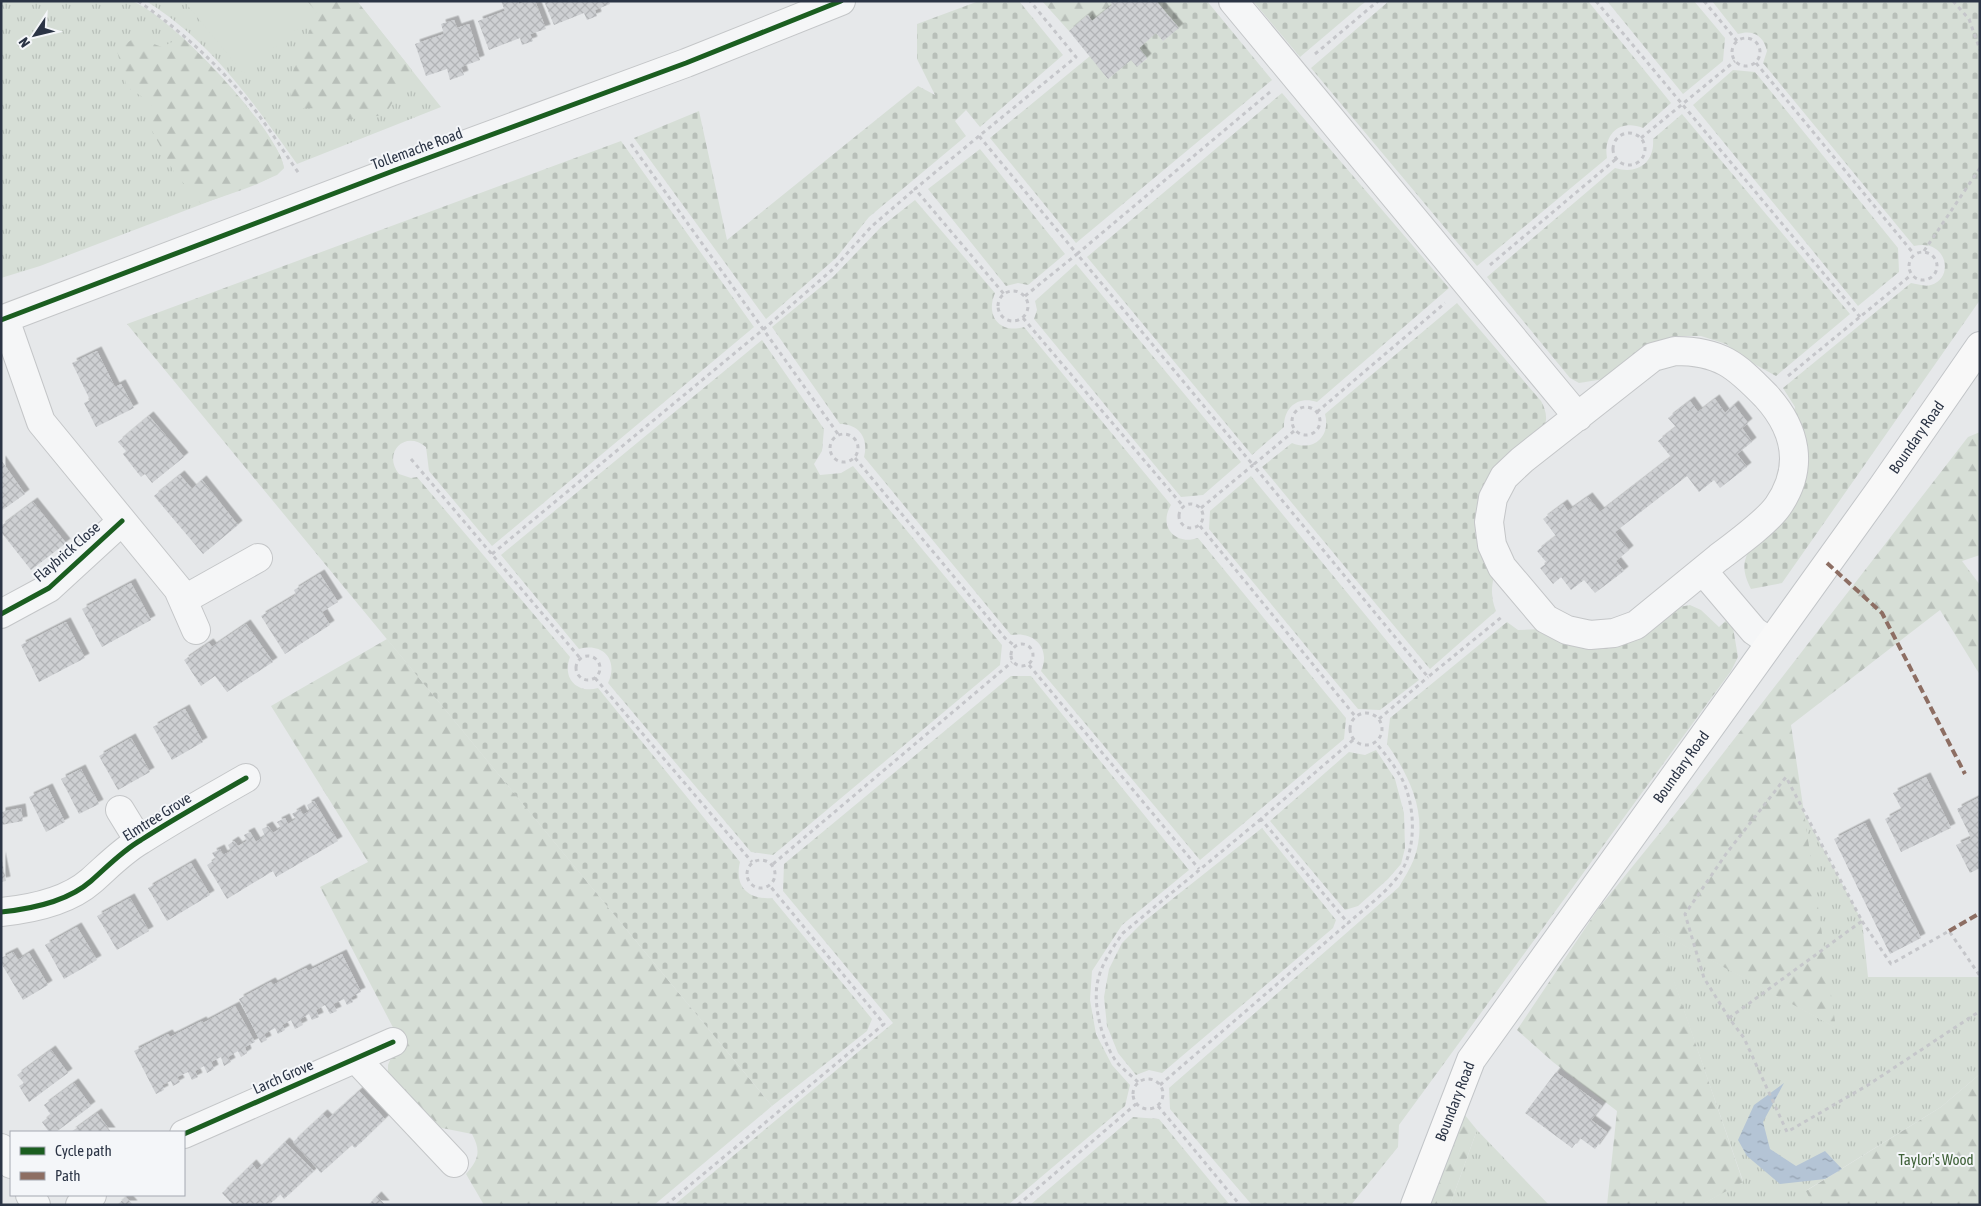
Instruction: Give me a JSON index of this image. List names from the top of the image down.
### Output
{
  "streets": {
    "main road": ["Boundary Road"],
    "street": [
      "Tollemache Road",
      "Flaybrick Close",
      "Elmtree Grove",
      "Larch Grove"
    ]
  },
  "crossings": [
    ["Tollemache Road", "Flaybrick Close"]
  ],
  "parks": ["Taylor's Wood"],
  "legend": ["Cycle path", "Path"],
  "north": "bottom left"
}
